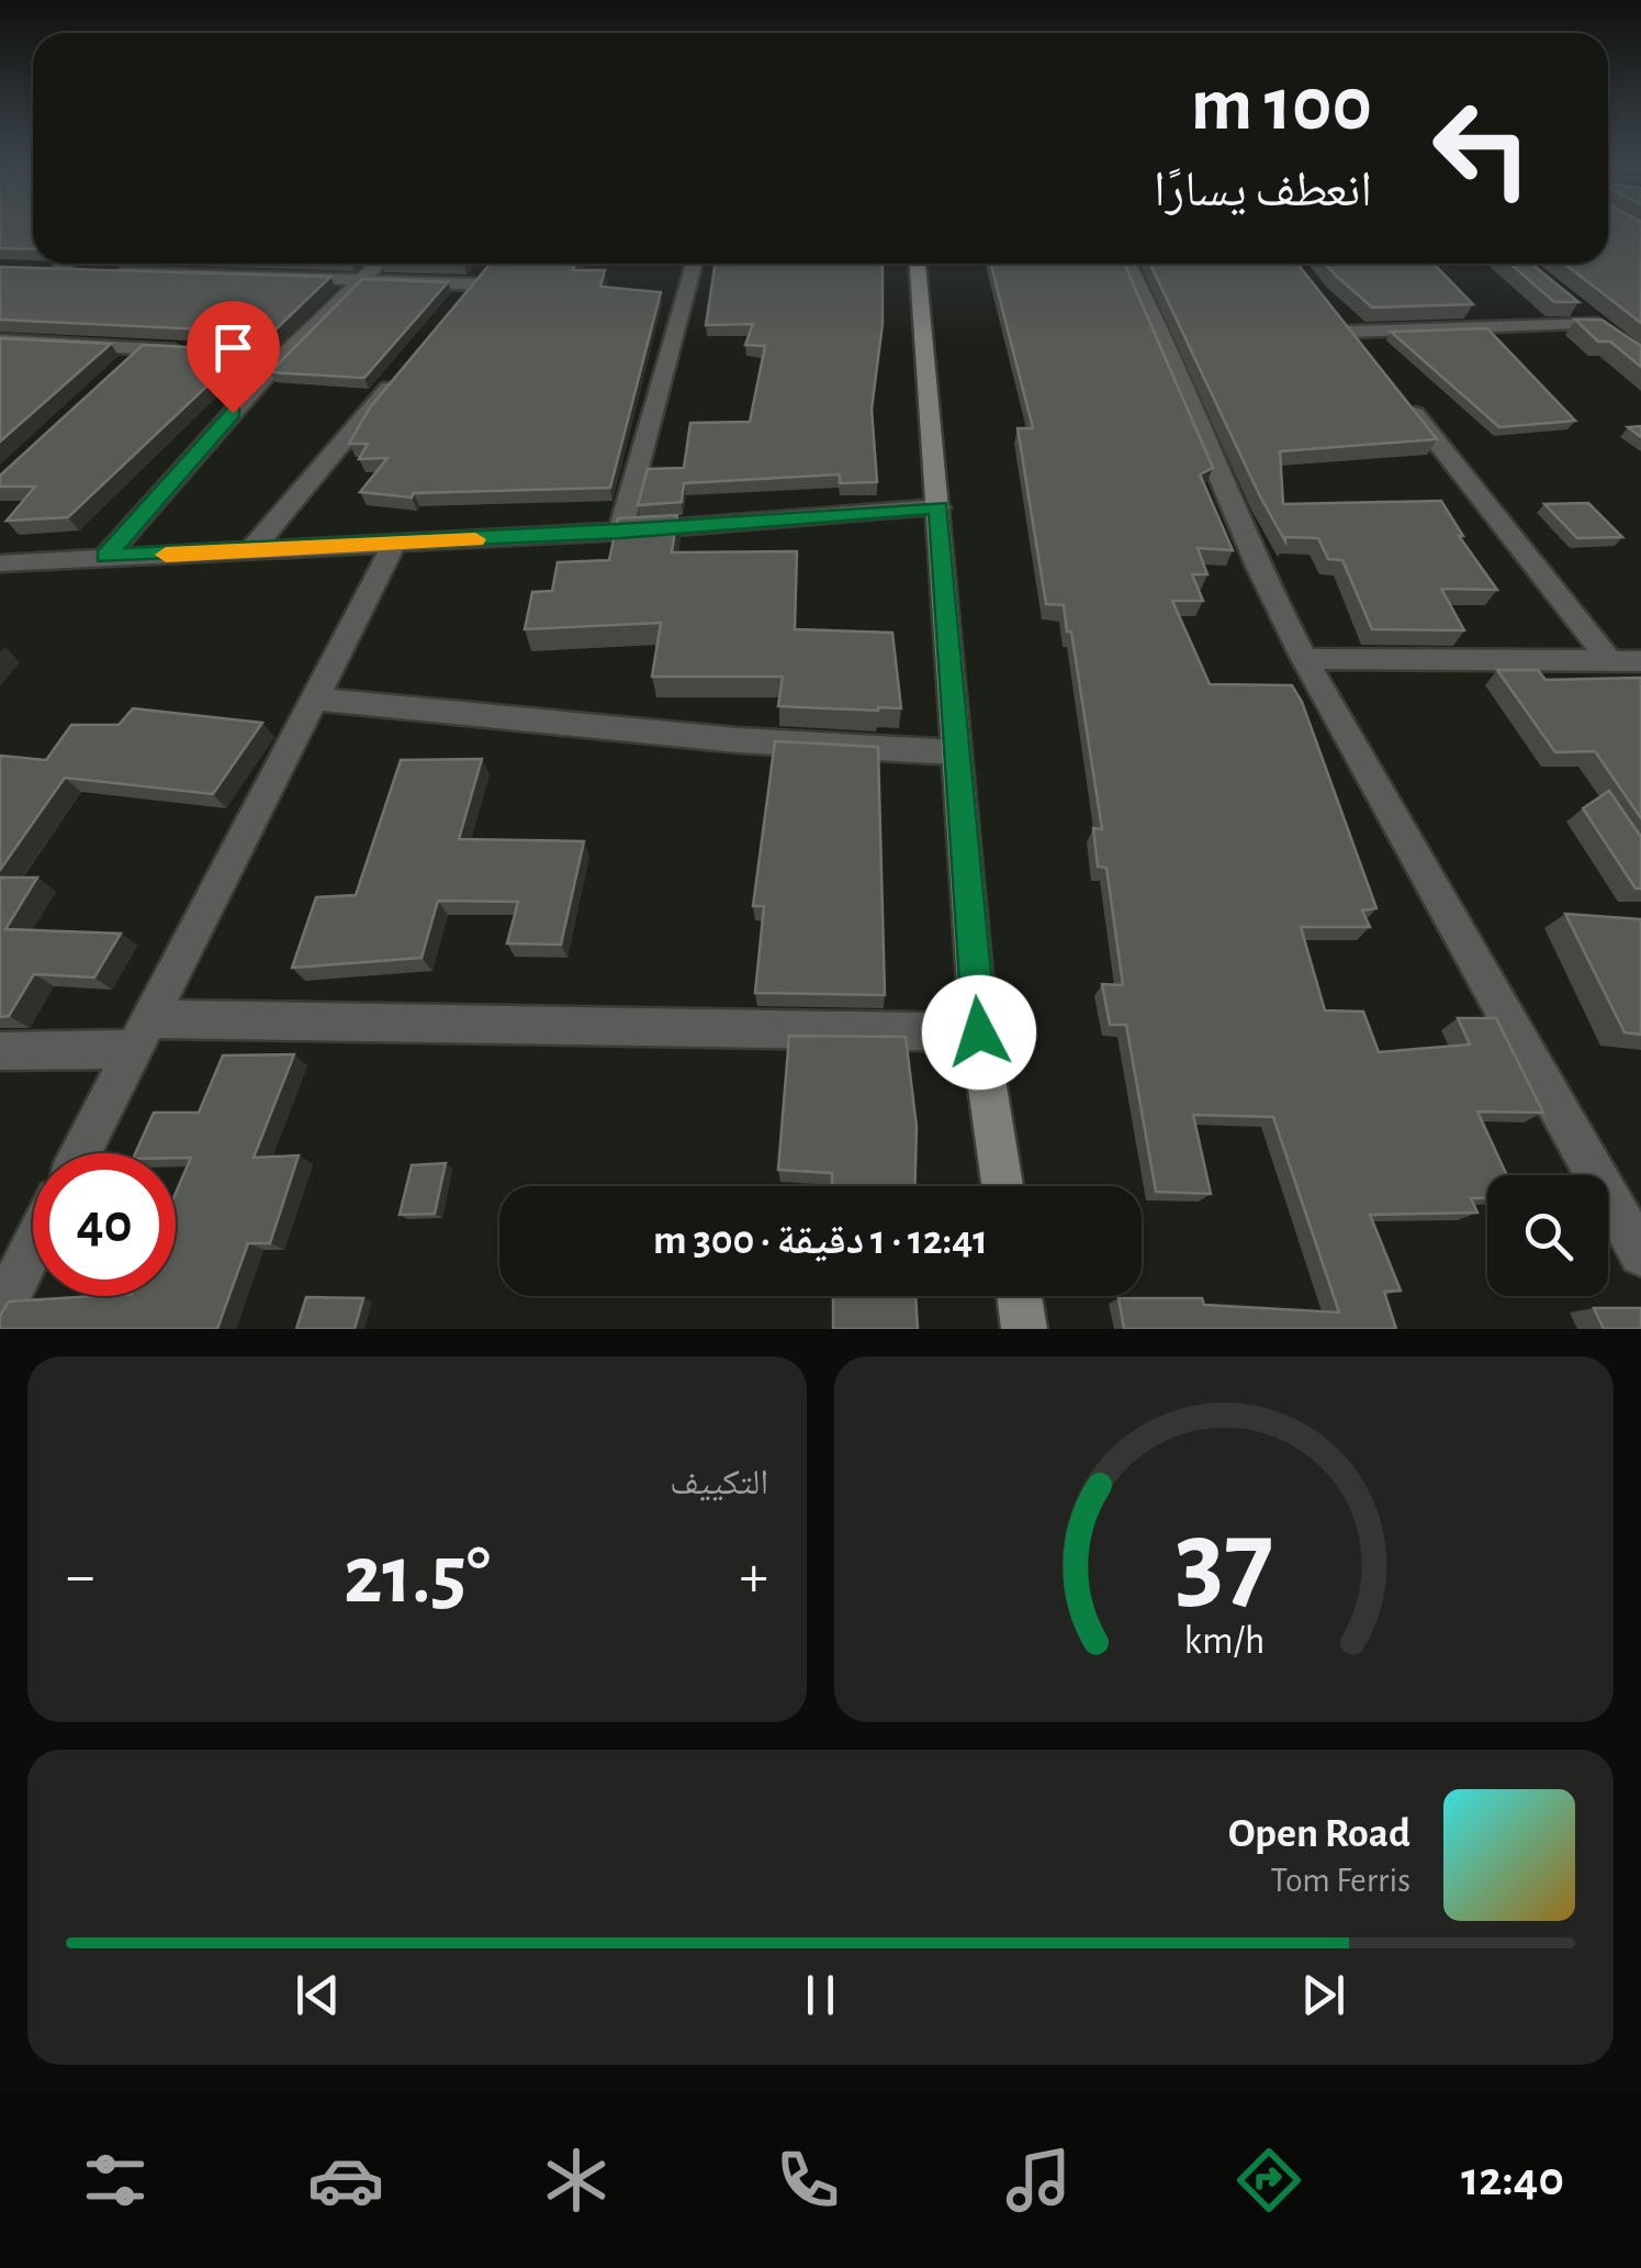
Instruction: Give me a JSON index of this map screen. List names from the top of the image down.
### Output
{
  "page": {
    "turn": ["100 m", "انعطف يسارًا"],
    "limit": "40",
    "trip": "12:41 · 1 دقيقة · 300 m",
    "tile": "التكييف",
    "heat": ["−", "21.5°", "+"],
    "song": ["Open Road", "Tom Ferris"],
    "tabs": "12:40",
    "gauge": ["37", "km/h"]
  }
}
